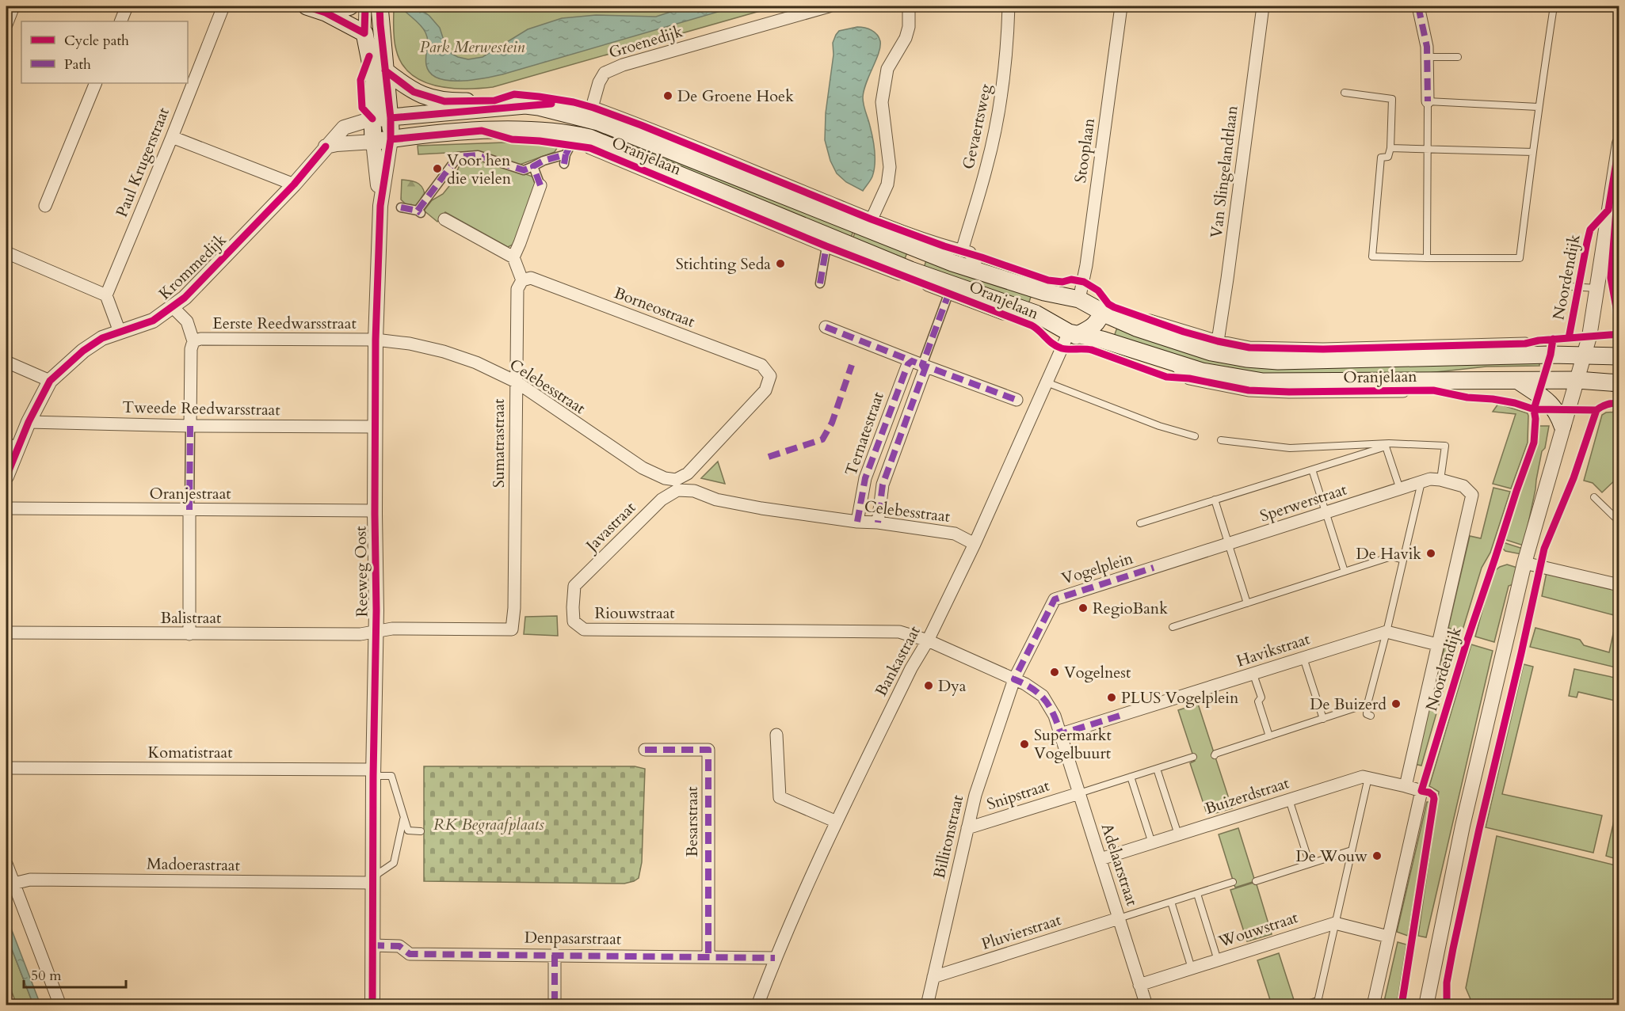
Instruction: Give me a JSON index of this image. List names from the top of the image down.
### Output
{
  "streets": {
    "main road": ["Oranjelaan"],
    "street": [
      "Groenedijk",
      "Gevaertsweg",
      "Stooplaan",
      "Paul Krugerstraat",
      "Van Slingelandtlaan",
      "Krommedijk",
      "Noordendijk",
      "Borneostraat",
      "Eerste Reedwarsstraat",
      "Celebesstraat",
      "Tweede Reedwarsstraat",
      "Ternatestraat",
      "Sumatrastraat",
      "Oranjestraat",
      "Sperwerstraat",
      "Javastraat",
      "Vogelplein",
      "Reeweg Oost",
      "Riouwstraat",
      "Balistraat",
      "Havikstraat",
      "Bankastraat",
      "Komatistraat",
      "Snipstraat",
      "Buizerdstraat",
      "Besarstraat",
      "Billitonstraat",
      "Madoerastraat",
      "Adelaarstraat",
      "Wouwstraat",
      "Pluvierstraat",
      "Denpasarstraat"
    ]
  },
  "crossings": [
    ["Groenedijk", "Oranjelaan"],
    ["Gevaertsweg", "Oranjelaan"],
    ["Stooplaan", "Oranjelaan"],
    ["Oranjelaan", "Van Slingelandtlaan"],
    ["Oranjelaan", "Krommedijk"],
    ["Oranjelaan", "Noordendijk"],
    ["Oranjelaan", "Reeweg Oost"],
    ["Oranjelaan", "Bankastraat"],
    ["Krommedijk", "Tweede Reedwarsstraat"],
    ["Noordendijk", "Sperwerstraat"],
    ["Noordendijk", "Buizerdstraat"],
    ["Borneostraat", "Celebesstraat"],
    ["Borneostraat", "Sumatrastraat"],
    ["Eerste Reedwarsstraat", "Celebesstraat"],
    ["Eerste Reedwarsstraat", "Reeweg Oost"],
    ["Celebesstraat", "Ternatestraat"],
    ["Celebesstraat", "Sumatrastraat"],
    ["Celebesstraat", "Javastraat"],
    ["Celebesstraat", "Reeweg Oost"],
    ["Celebesstraat", "Bankastraat"],
    ["Tweede Reedwarsstraat", "Reeweg Oost"],
    ["Sumatrastraat", "Reeweg Oost"],
    ["Sumatrastraat", "Balistraat"],
    ["Oranjestraat", "Reeweg Oost"],
    ["Sperwerstraat", "Vogelplein"],
    ["Javastraat", "Riouwstraat"],
    ["Vogelplein", "Billitonstraat"],
    ["Reeweg Oost", "Balistraat"],
    ["Reeweg Oost", "Komatistraat"],
    ["Reeweg Oost", "Madoerastraat"],
    ["Reeweg Oost", "Denpasarstraat"],
    ["Riouwstraat", "Bankastraat"],
    ["Havikstraat", "Adelaarstraat"],
    ["Bankastraat", "Denpasarstraat"],
    ["Snipstraat", "Billitonstraat"],
    ["Snipstraat", "Adelaarstraat"],
    ["Buizerdstraat", "Adelaarstraat"],
    ["Besarstraat", "Denpasarstraat"],
    ["Billitonstraat", "Pluvierstraat"],
    ["Adelaarstraat", "Wouwstraat"],
    ["Adelaarstraat", "Pluvierstraat"]
  ],
  "parks": ["Park Merwestein", "RK Begraafplaats"],
  "places": [
    "De Groene Hoek",
    "Voor hen die vielen",
    "Stichting Seda",
    "De Havik",
    "RegioBank",
    "Vogelnest",
    "Dya",
    "PLUS Vogelplein",
    "De Buizerd",
    "Supermarkt Vogelbuurt",
    "De Wouw"
  ],
  "legend": ["Cycle path", "Path"],
  "scale_bar": "50 m"
}
